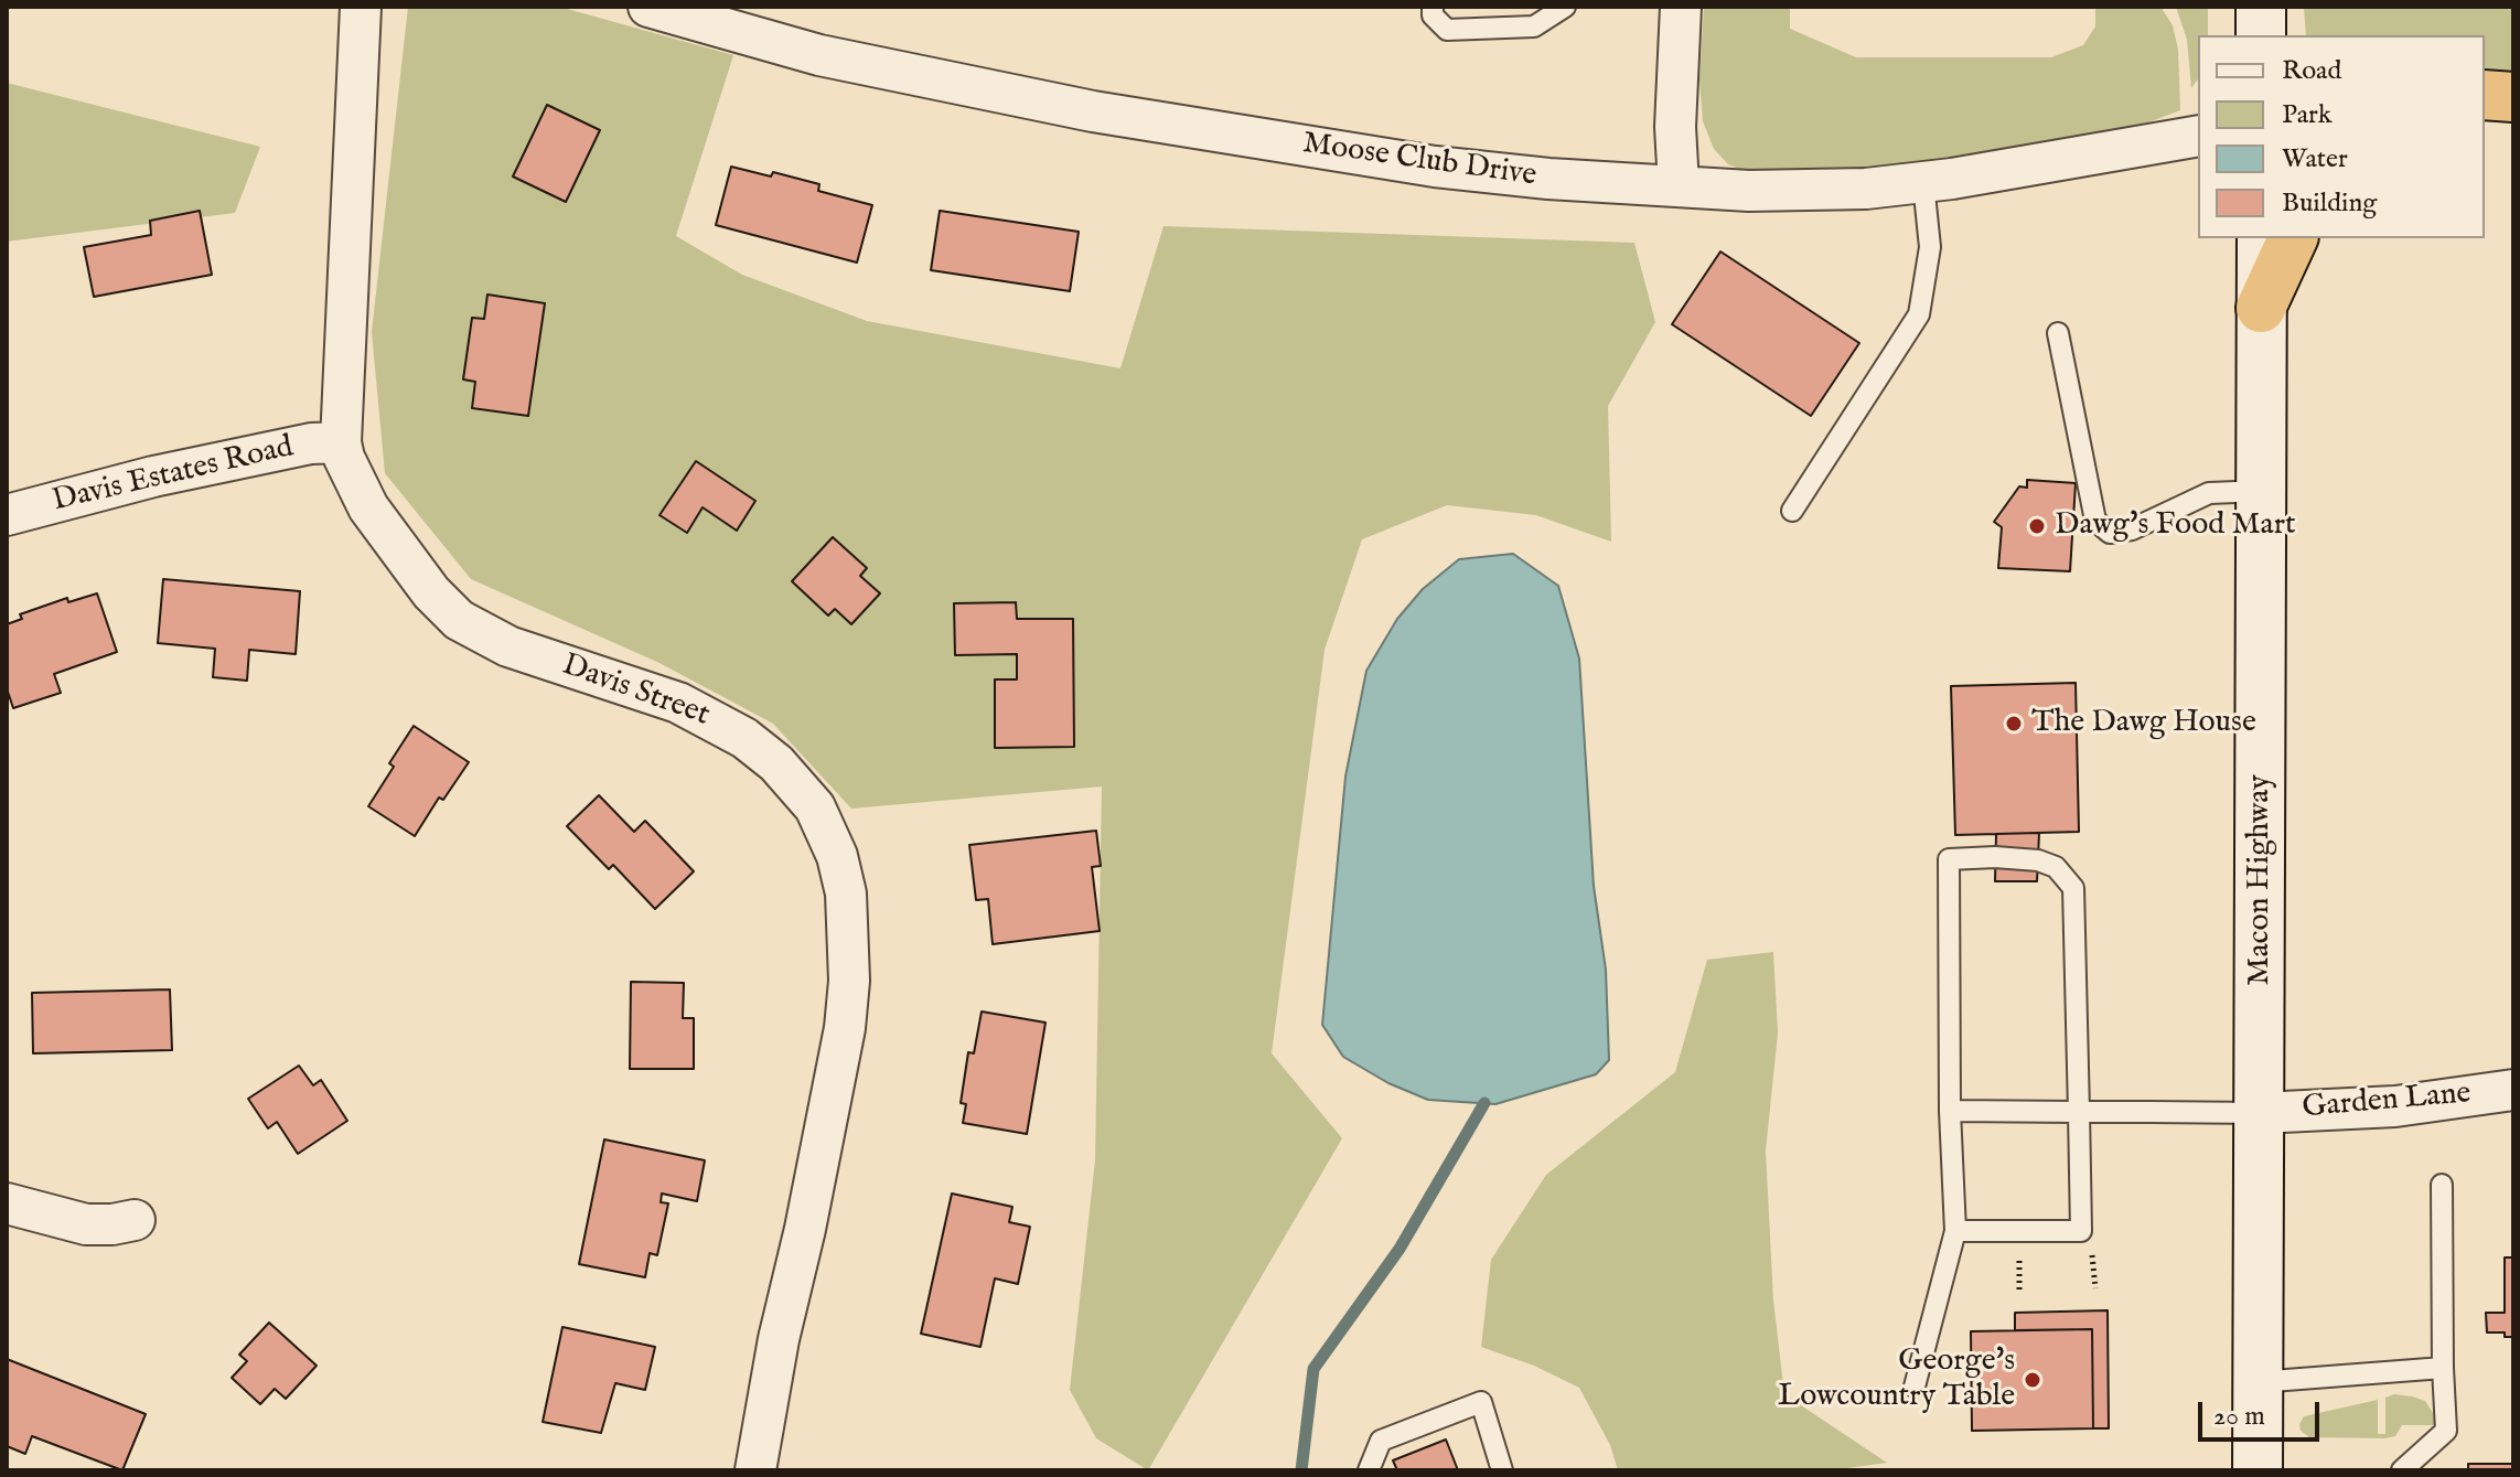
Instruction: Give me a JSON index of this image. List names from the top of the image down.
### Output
{
  "streets": {
    "main road": ["Macon Highway"],
    "street": [
      "Moose Club Drive",
      "Davis Estates Road",
      "Davis Street",
      "Garden Lane"
    ]
  },
  "crossings": [
    ["Davis Estates Road", "Davis Street"],
    ["Macon Highway", "Garden Lane"]
  ],
  "places": ["Dawg's Food Mart", "The Dawg House", "George's Lowcountry Table"],
  "legend": [
    "Road",
    "Park",
    "Water",
    "Building"
  ],
  "scale_bar": "20 m"
}
